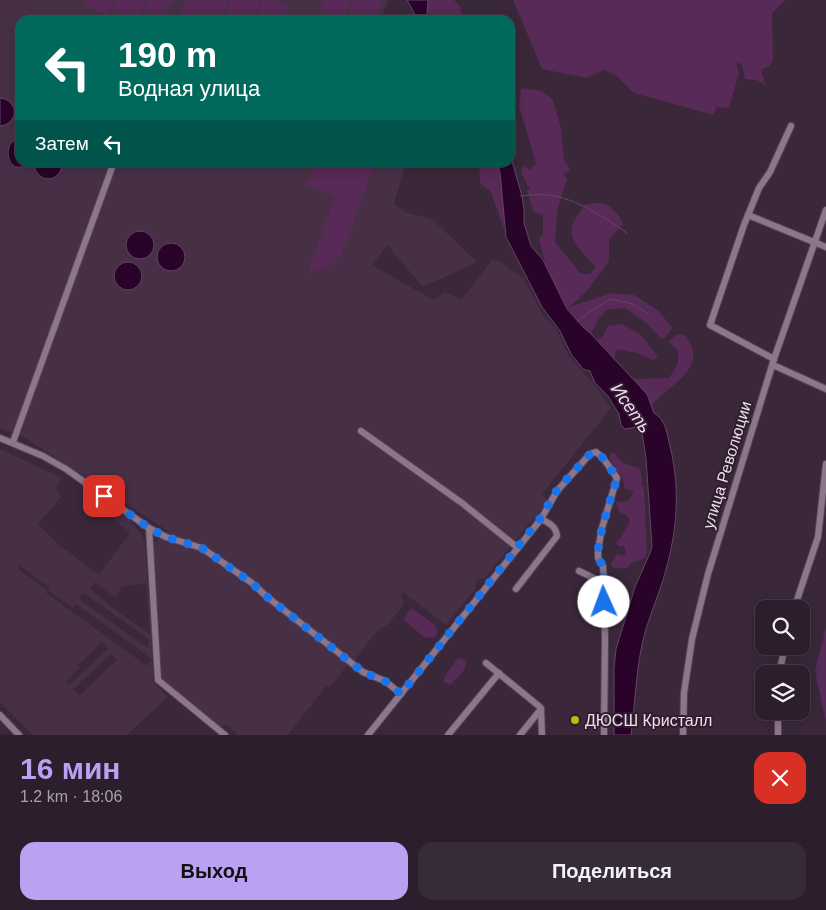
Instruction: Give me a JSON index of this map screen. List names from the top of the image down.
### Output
{
  "streets": {
    "street": ["улица Революции"]
  },
  "water": ["Исеть"],
  "places": ["ДЮСШ Кристалл"],
  "page": {
    "turn": ["190 m", "Водная улица"],
    "then": "Затем",
    "heading": ["16 мин", "1.2 km · 18:06"],
    "buttons": ["Выход", "Поделиться"]
  }
}
